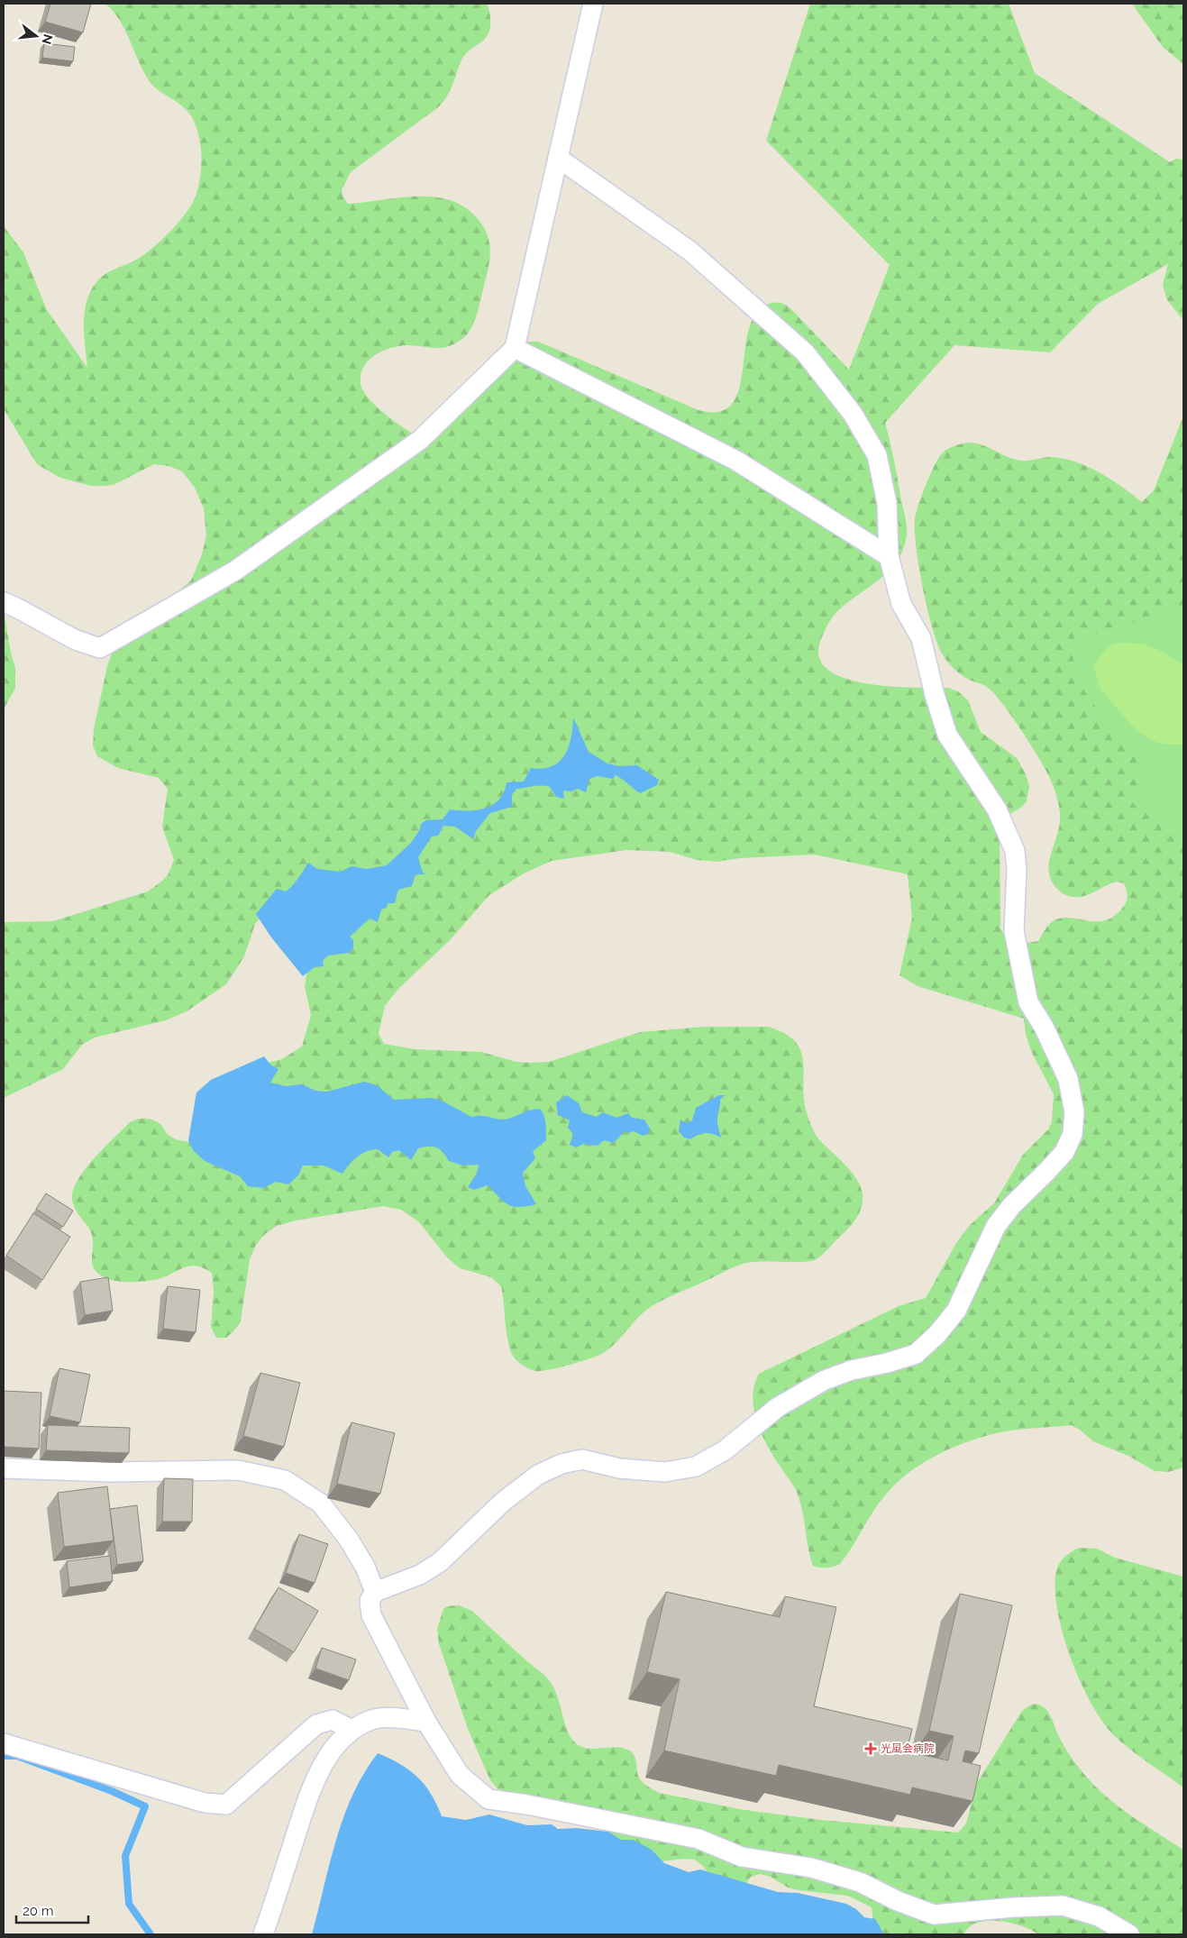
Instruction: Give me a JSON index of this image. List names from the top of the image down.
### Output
{
  "places": {
    "health": ["光風会病院"]
  },
  "scale_bar": "20 m",
  "north": "right"
}
